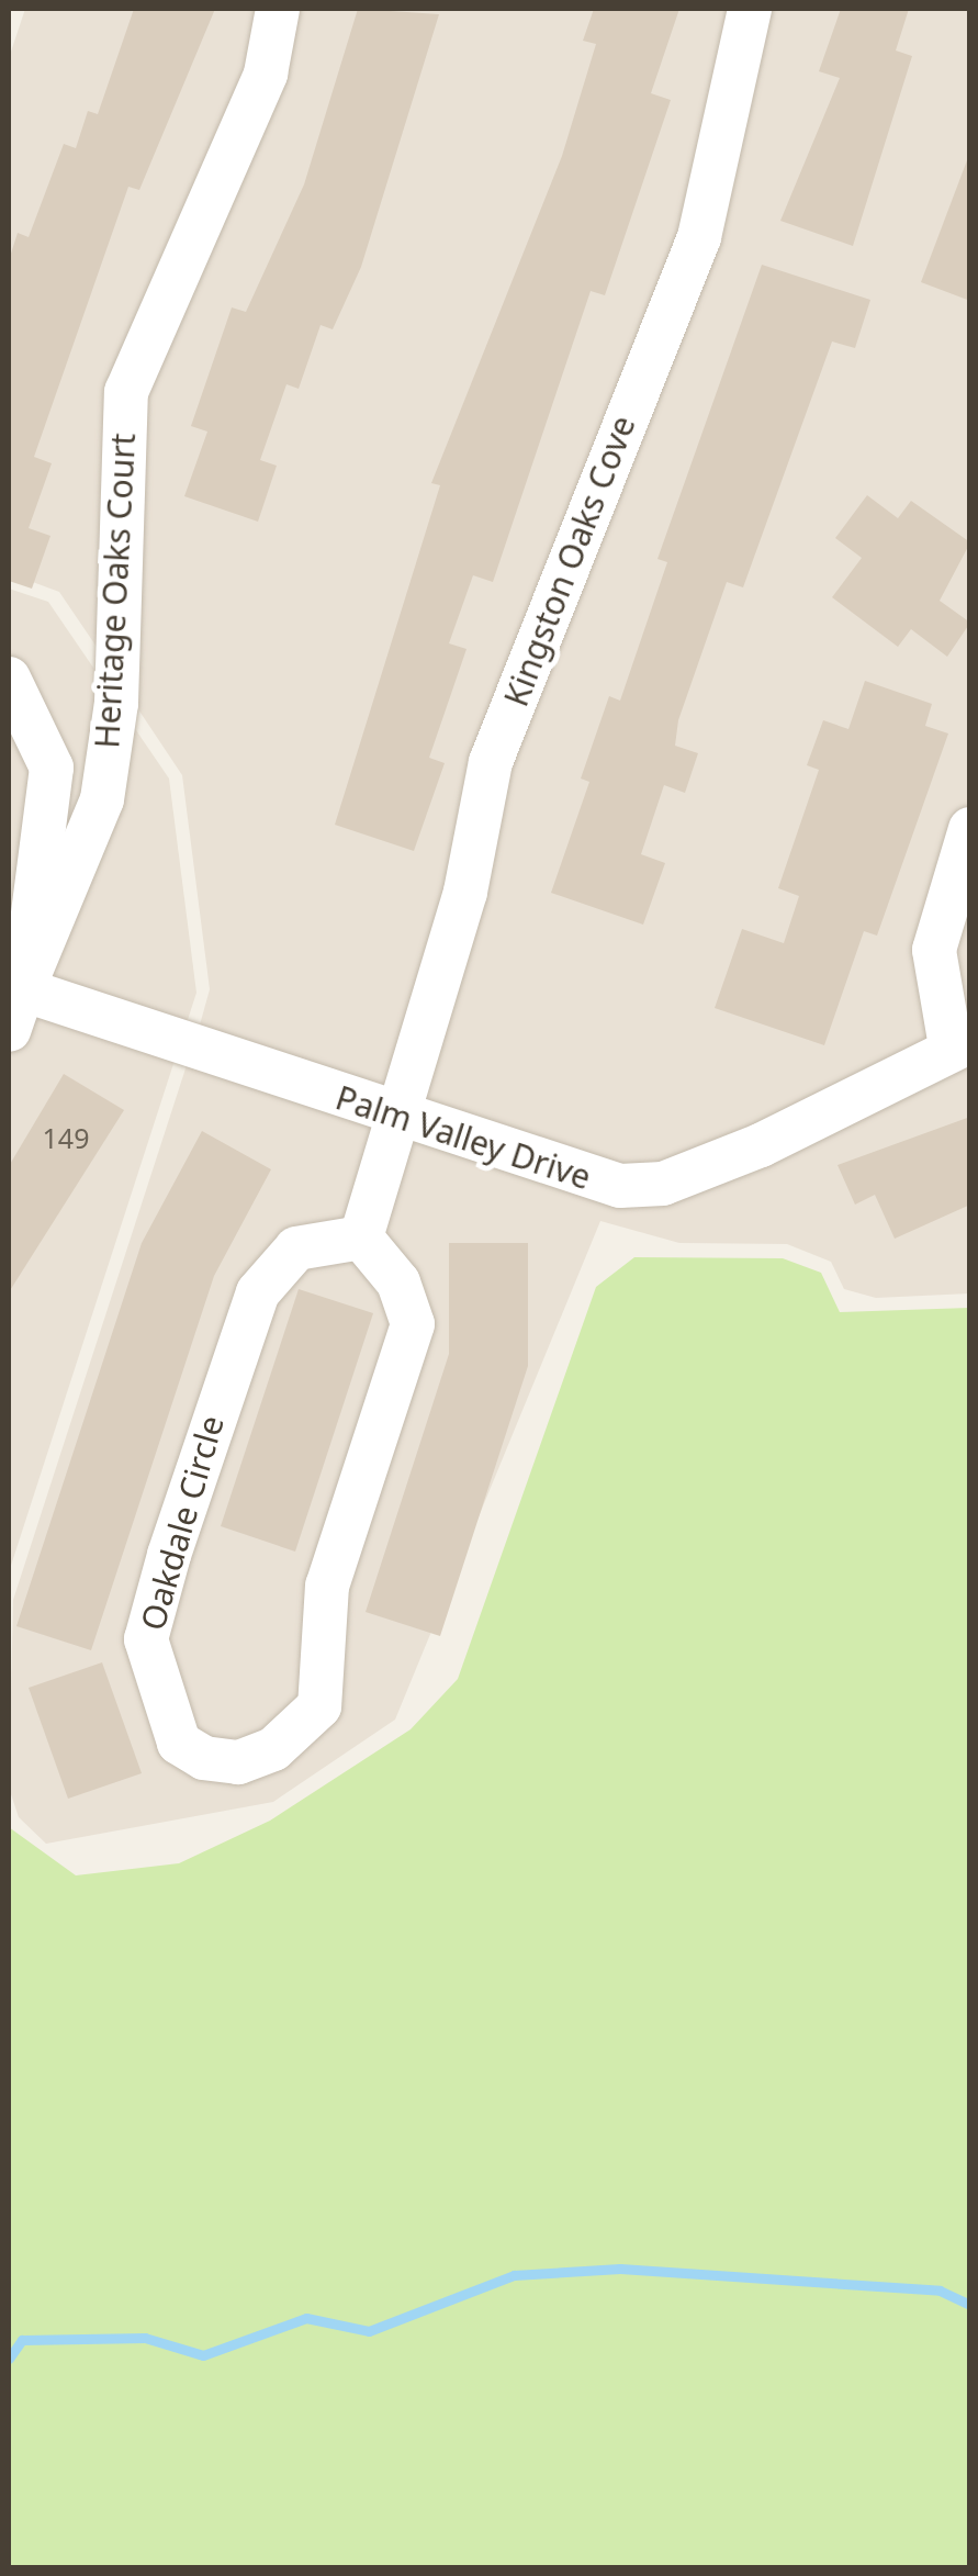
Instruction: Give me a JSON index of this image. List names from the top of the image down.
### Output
{
  "streets": {
    "street": [
      "Kingston Oaks Cove",
      "Heritage Oaks Court",
      "Palm Valley Drive",
      "Oakdale Circle"
    ]
  },
  "crossings": [
    ["Kingston Oaks Cove", "Palm Valley Drive"],
    ["Heritage Oaks Court", "Palm Valley Drive"]
  ],
  "house_numbers": ["149"]
}
